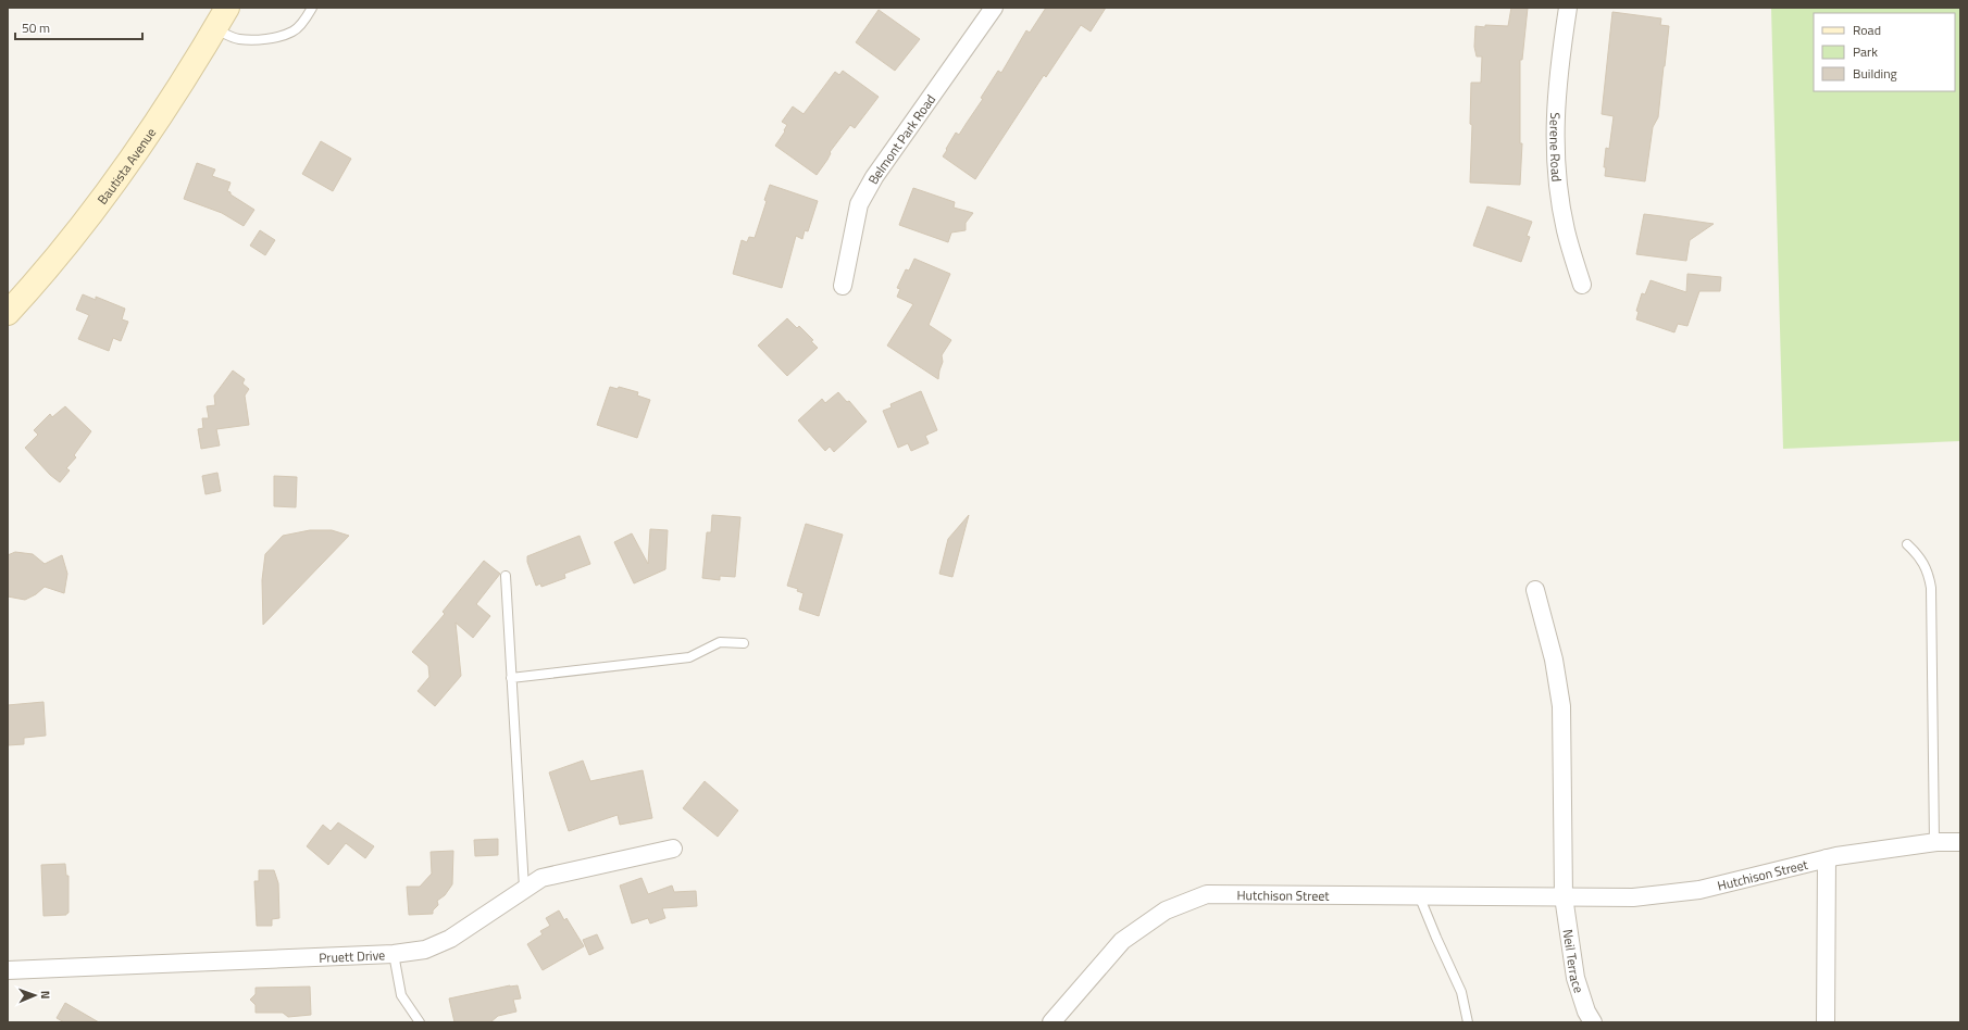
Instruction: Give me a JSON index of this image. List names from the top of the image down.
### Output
{
  "streets": {
    "street": [
      "Belmont Park Road",
      "Serene Road",
      "Bautista Avenue",
      "Hutchison Street",
      "Pruett Drive",
      "Neil Terrace"
    ]
  },
  "crossings": [
    ["Hutchison Street", "Neil Terrace"]
  ],
  "legend": ["Road", "Park", "Building"],
  "scale_bar": "50 m",
  "north": "right"
}
